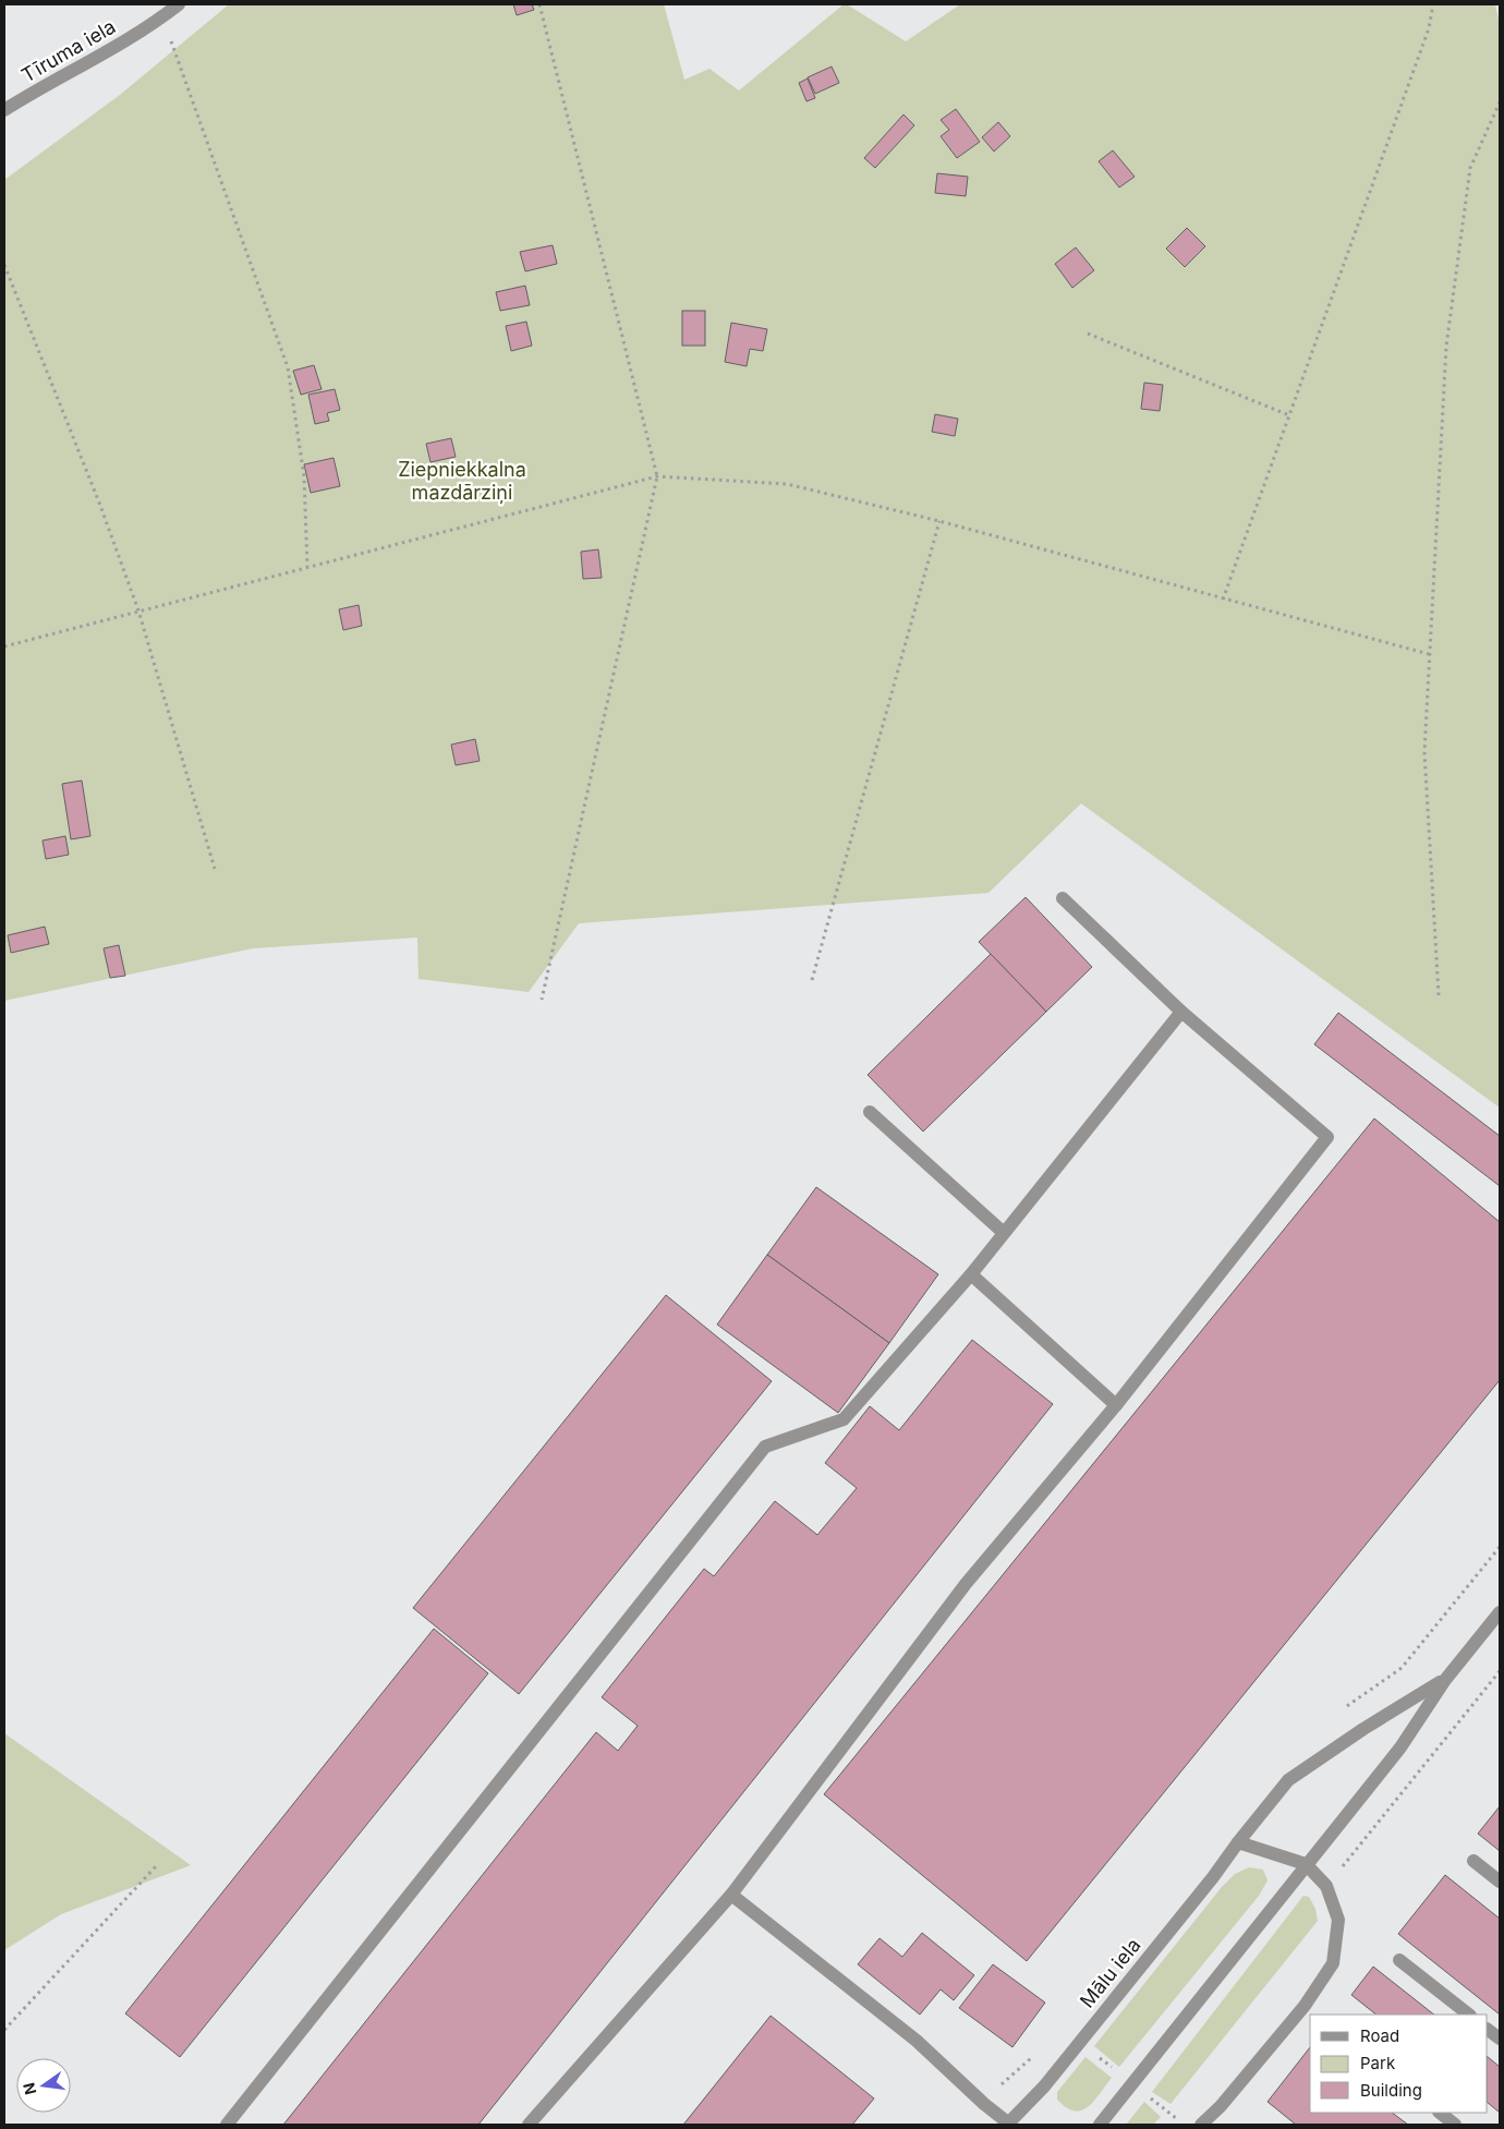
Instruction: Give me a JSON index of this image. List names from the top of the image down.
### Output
{
  "streets": {
    "street": ["Tīruma iela", "Mālu iela"]
  },
  "parks": ["Ziepniekkalna mazdārziņi"],
  "legend": ["Road", "Park", "Building"],
  "north": "left"
}
